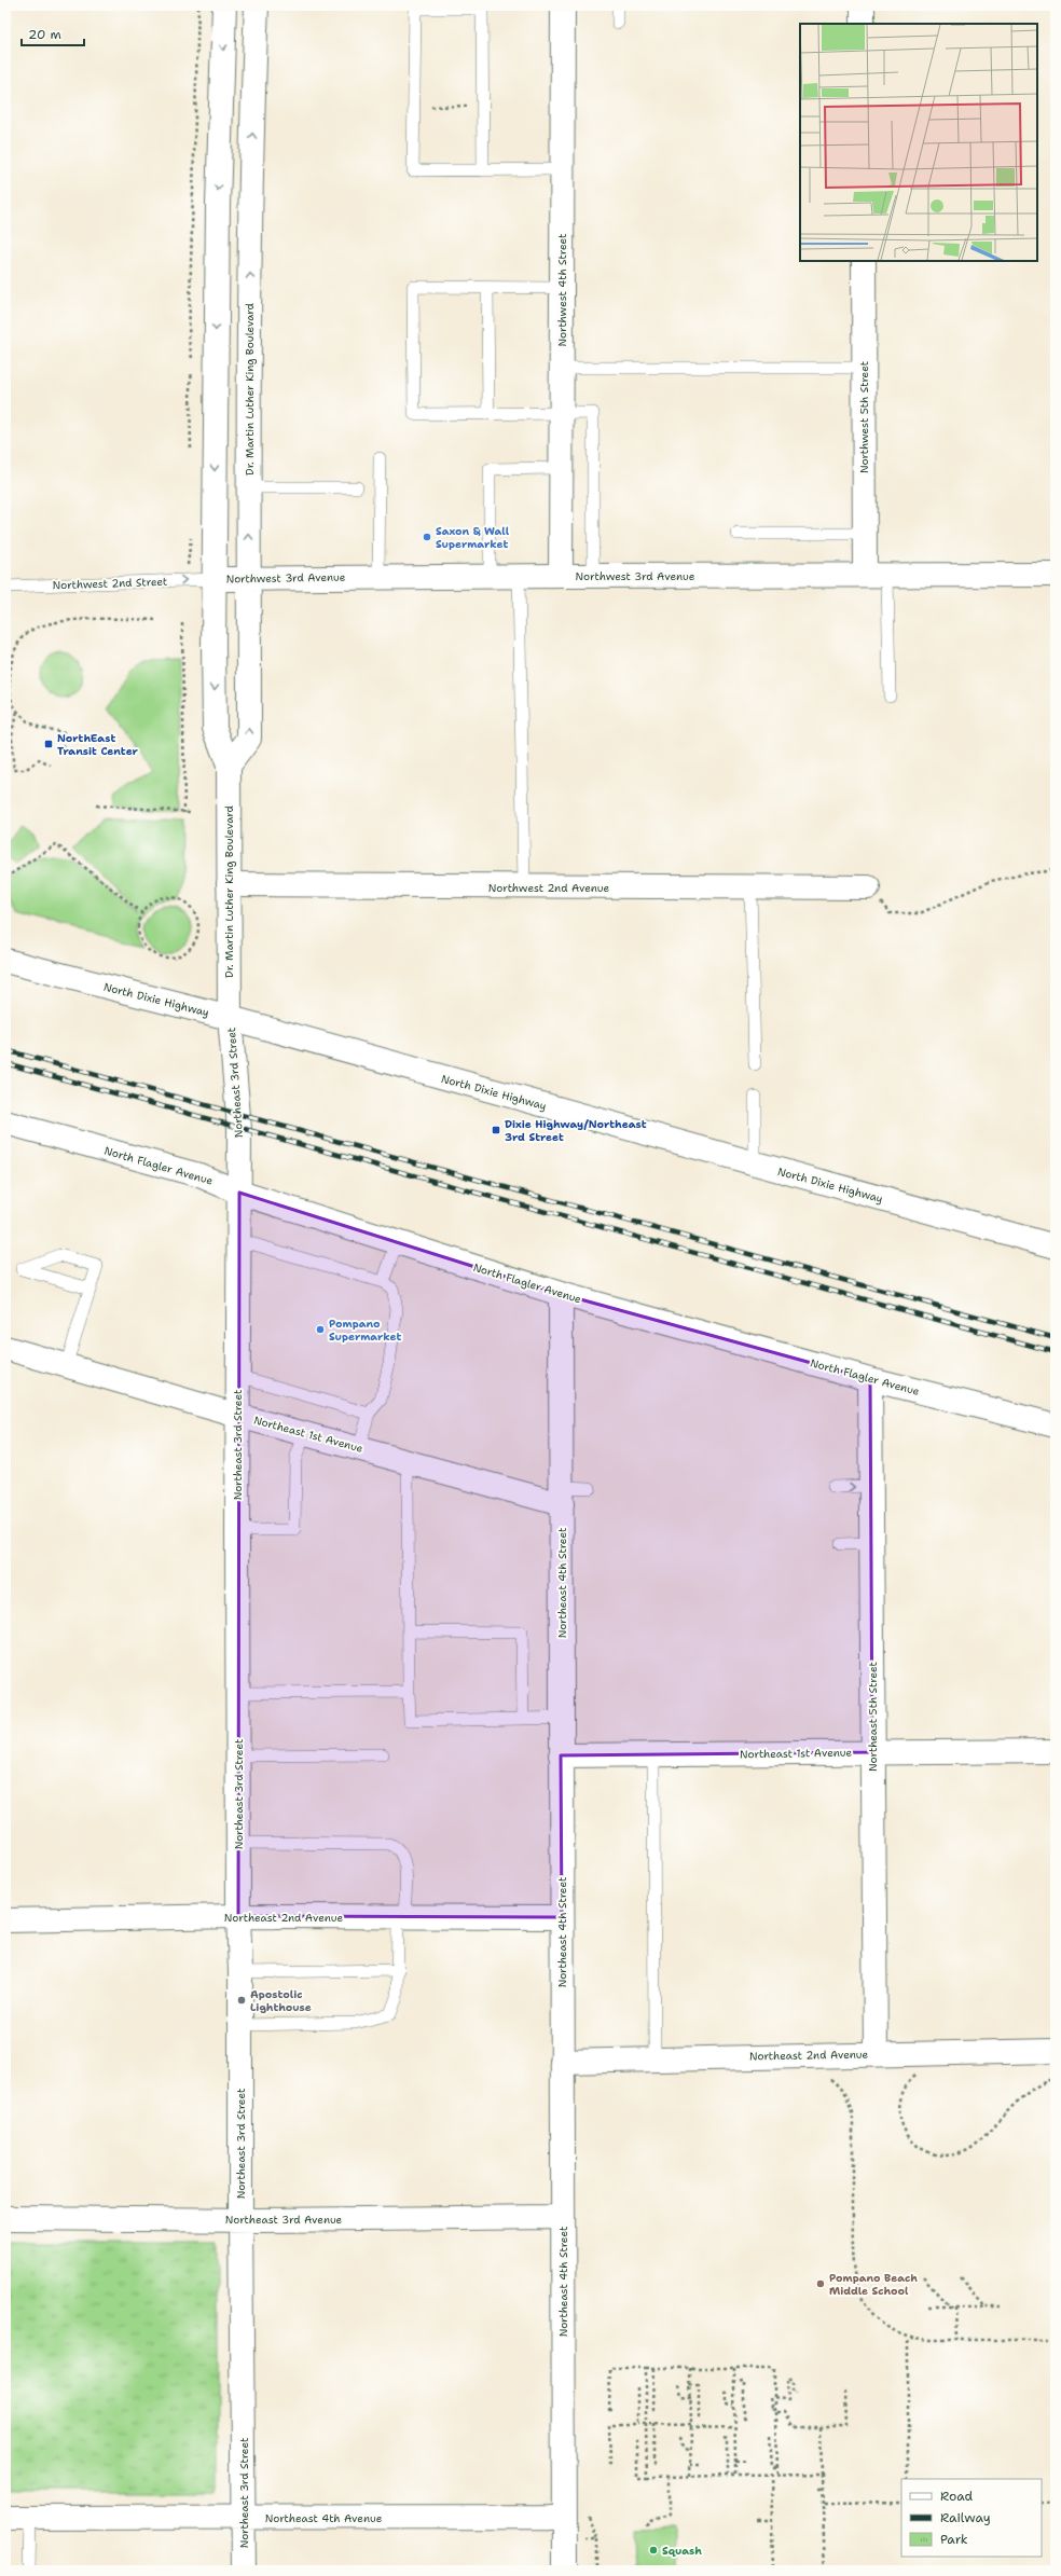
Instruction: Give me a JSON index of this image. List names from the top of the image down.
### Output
{
  "streets": {
    "street": [
      "Northwest 4th Street",
      "Dr. Martin Luther King Boulevard",
      "Northwest 5th Street",
      "Northwest 3rd Avenue",
      "Northwest 2nd Avenue",
      "North Dixie Highway",
      "Northeast 3rd Street",
      "North Flagler Avenue",
      "Northeast 1st Avenue",
      "Northeast 4th Street",
      "Northeast 5th Street",
      "Northeast 2nd Avenue",
      "Northeast 3rd Avenue",
      "Northeast 4th Avenue"
    ],
    "lane": ["Northwest 2nd Street"]
  },
  "crossings": [
    ["Northwest 4th Street", "Northwest 3rd Avenue"],
    ["Dr. Martin Luther King Boulevard", "Northwest 3rd Avenue"],
    ["Dr. Martin Luther King Boulevard", "Northwest 2nd Street"],
    ["Dr. Martin Luther King Boulevard", "Northwest 2nd Avenue"],
    ["Dr. Martin Luther King Boulevard", "North Dixie Highway"],
    ["Dr. Martin Luther King Boulevard", "Northeast 3rd Street"],
    ["Northwest 5th Street", "Northwest 3rd Avenue"],
    ["Northwest 3rd Avenue", "Northwest 2nd Street"],
    ["North Dixie Highway", "Northeast 3rd Street"],
    ["Northeast 3rd Street", "North Flagler Avenue"],
    ["Northeast 3rd Street", "Northeast 1st Avenue"],
    ["Northeast 3rd Street", "Northeast 2nd Avenue"],
    ["Northeast 3rd Street", "Northeast 3rd Avenue"],
    ["Northeast 3rd Street", "Northeast 4th Avenue"],
    ["North Flagler Avenue", "Northeast 4th Street"],
    ["North Flagler Avenue", "Northeast 5th Street"],
    ["Northeast 1st Avenue", "Northeast 4th Street"],
    ["Northeast 1st Avenue", "Northeast 5th Street"],
    ["Northeast 4th Street", "Northeast 2nd Avenue"],
    ["Northeast 4th Street", "Northeast 3rd Avenue"],
    ["Northeast 4th Street", "Northeast 4th Avenue"],
    ["Northeast 5th Street", "Northeast 2nd Avenue"]
  ],
  "one_way": ["Northwest 2nd Street"],
  "places": {
    "other": [
      "Saxon & Wall Supermarket",
      "Pompano Supermarket",
      "Apostolic Lighthouse",
      "Pompano Beach Middle School",
      "Squash"
    ],
    "transit": ["NorthEast Transit Center", "Dixie Highway/Northeast 3rd Street"]
  },
  "legend": ["Road", "Railway", "Park"],
  "scale_bar": "20 m"
}
